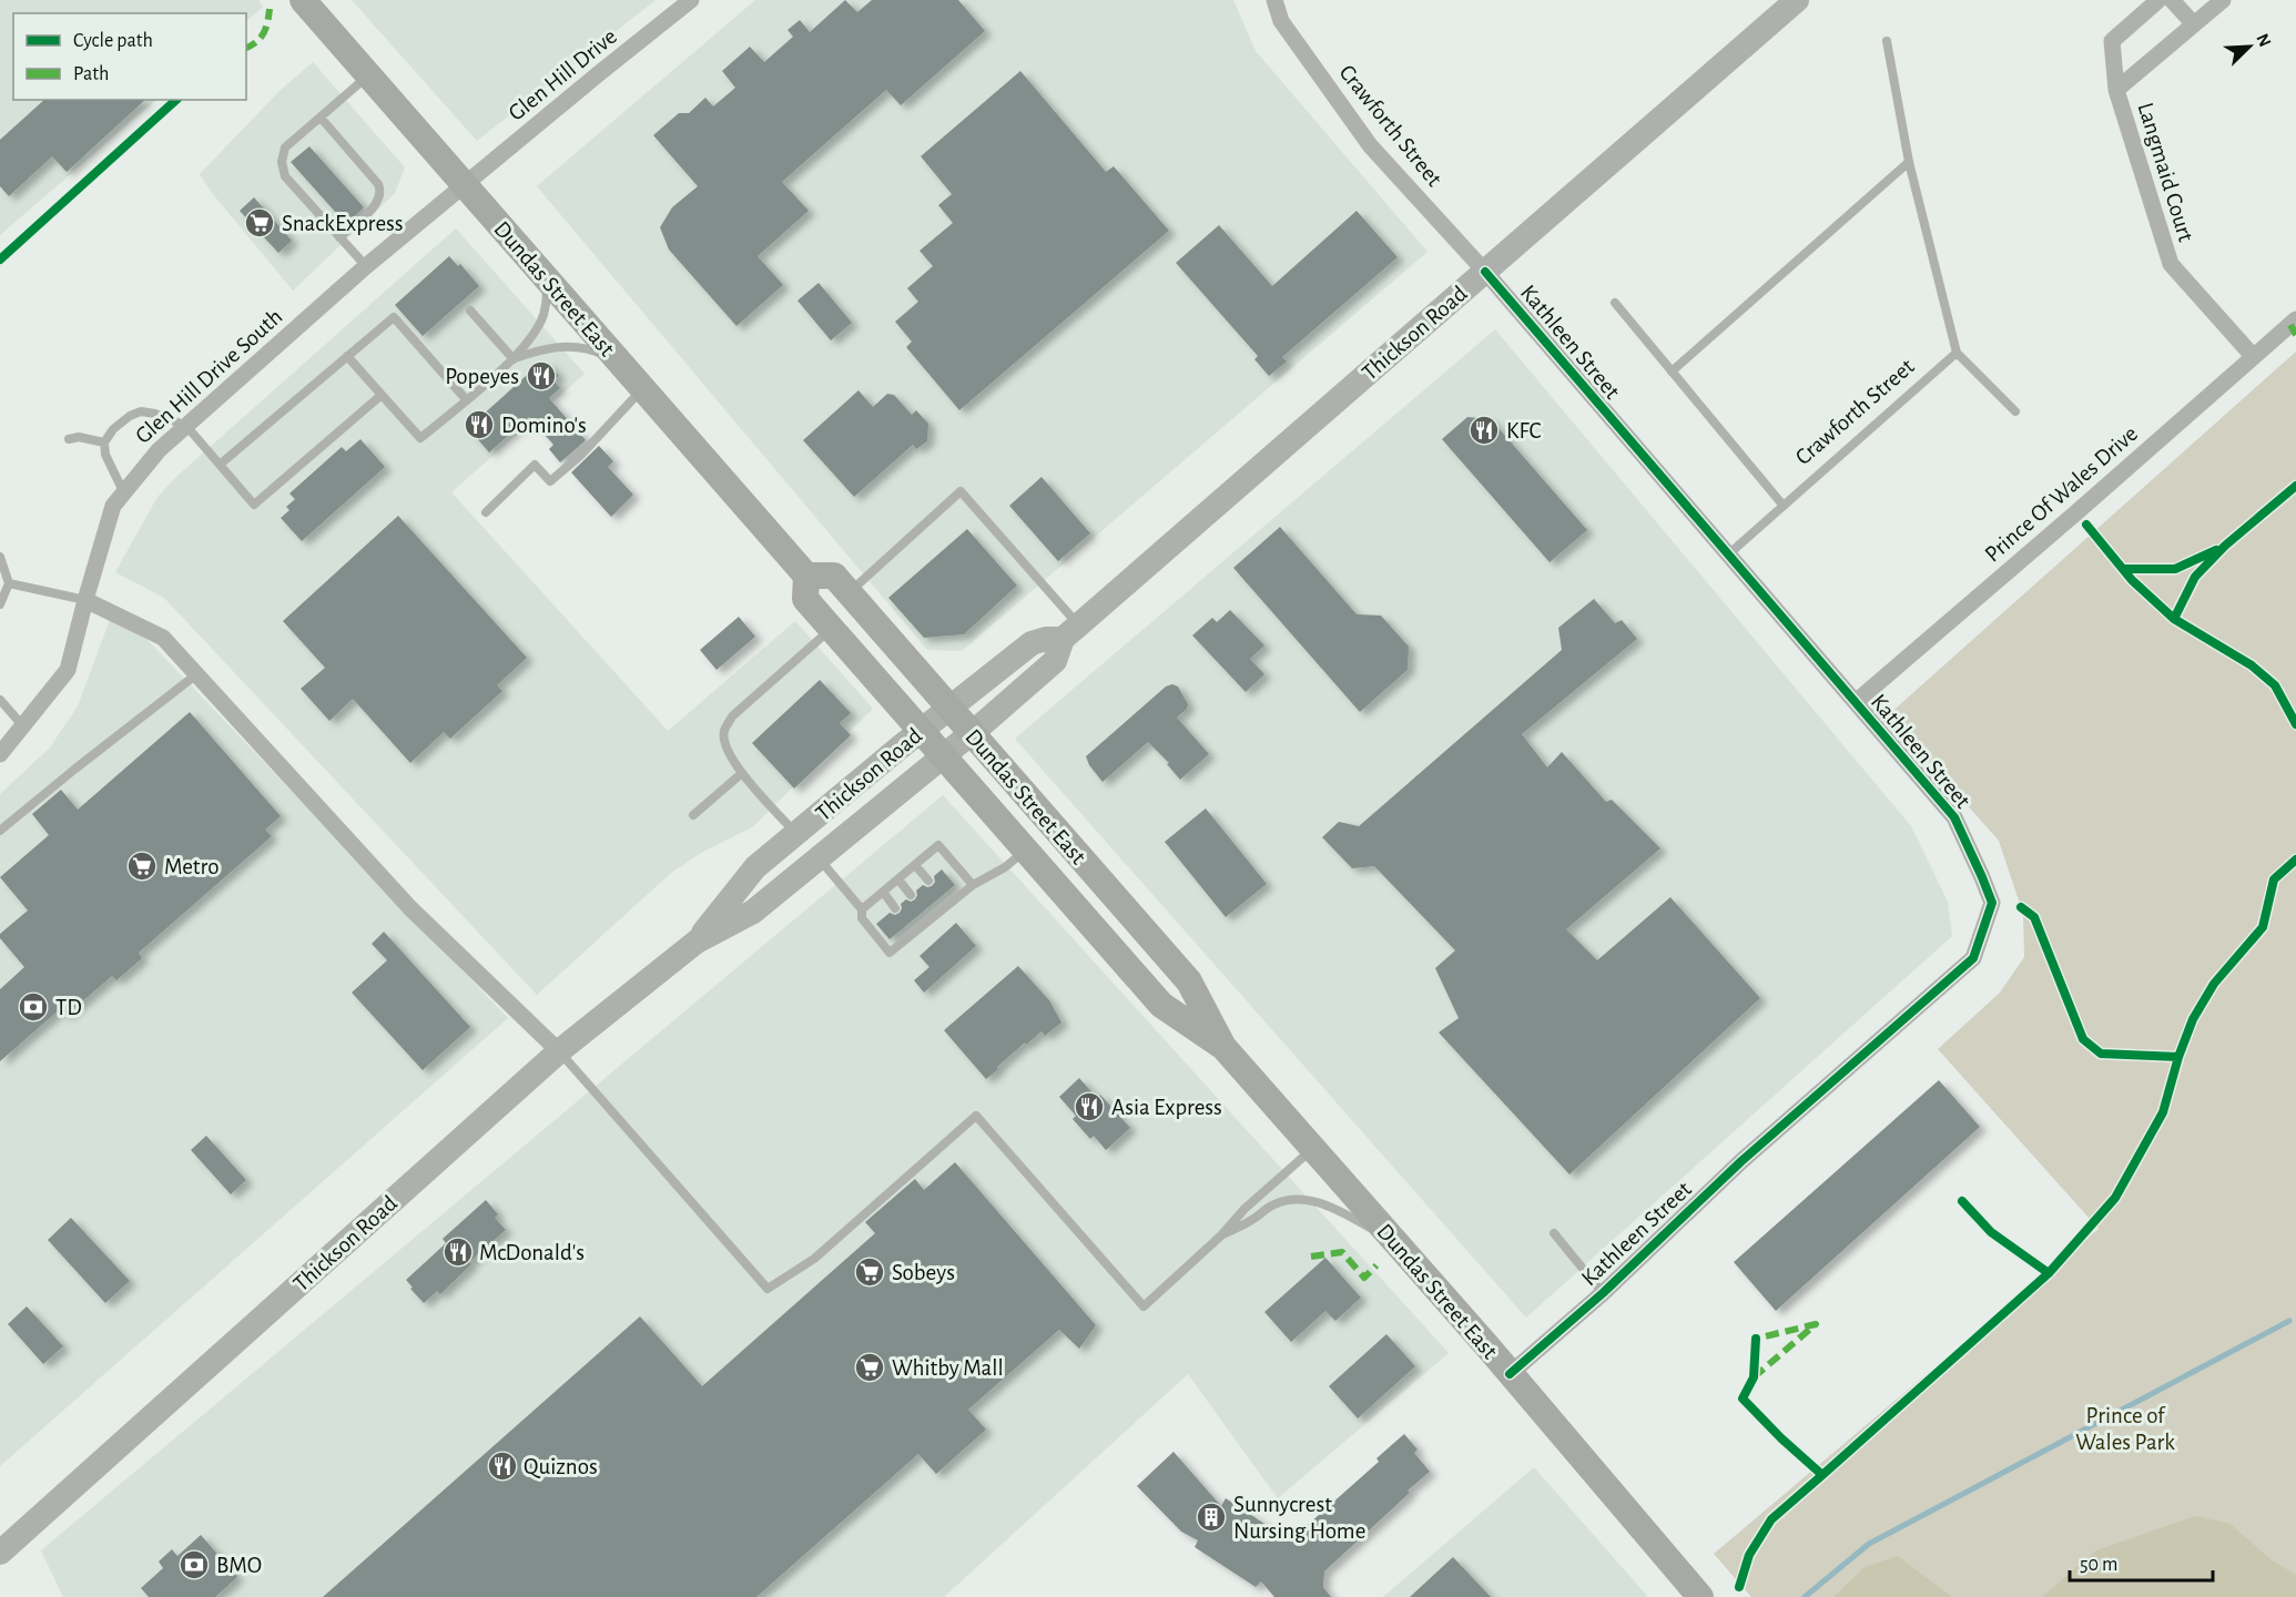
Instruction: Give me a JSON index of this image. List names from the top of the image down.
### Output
{
  "streets": {
    "main road": ["Dundas Street East", "Thickson Road"],
    "street": [
      "Glen Hill Drive",
      "Crawforth Street",
      "Langmaid Court",
      "Kathleen Street",
      "Glen Hill Drive South",
      "Prince Of Wales Drive"
    ]
  },
  "crossings": [
    ["Glen Hill Drive", "Dundas Street East"],
    ["Glen Hill Drive", "Glen Hill Drive South"],
    ["Crawforth Street", "Thickson Road"],
    ["Crawforth Street", "Kathleen Street"],
    ["Langmaid Court", "Prince Of Wales Drive"],
    ["Dundas Street East", "Thickson Road"],
    ["Dundas Street East", "Kathleen Street"],
    ["Dundas Street East", "Glen Hill Drive South"],
    ["Thickson Road", "Kathleen Street"],
    ["Kathleen Street", "Prince Of Wales Drive"]
  ],
  "parks": ["Prince of Wales Park"],
  "places": {
    "supermarket": [
      "SnackExpress",
      "Metro",
      "Sobeys",
      "Whitby Mall"
    ],
    "restaurant": [
      "Popeyes",
      "Domino's",
      "KFC",
      "Asia Express",
      "McDonald's",
      "Quiznos"
    ],
    "bank": ["TD", "BMO"],
    "building": ["Sunnycrest Nursing Home"]
  },
  "legend": ["Cycle path", "Path"],
  "scale_bar": "50 m",
  "north": "top right"
}
